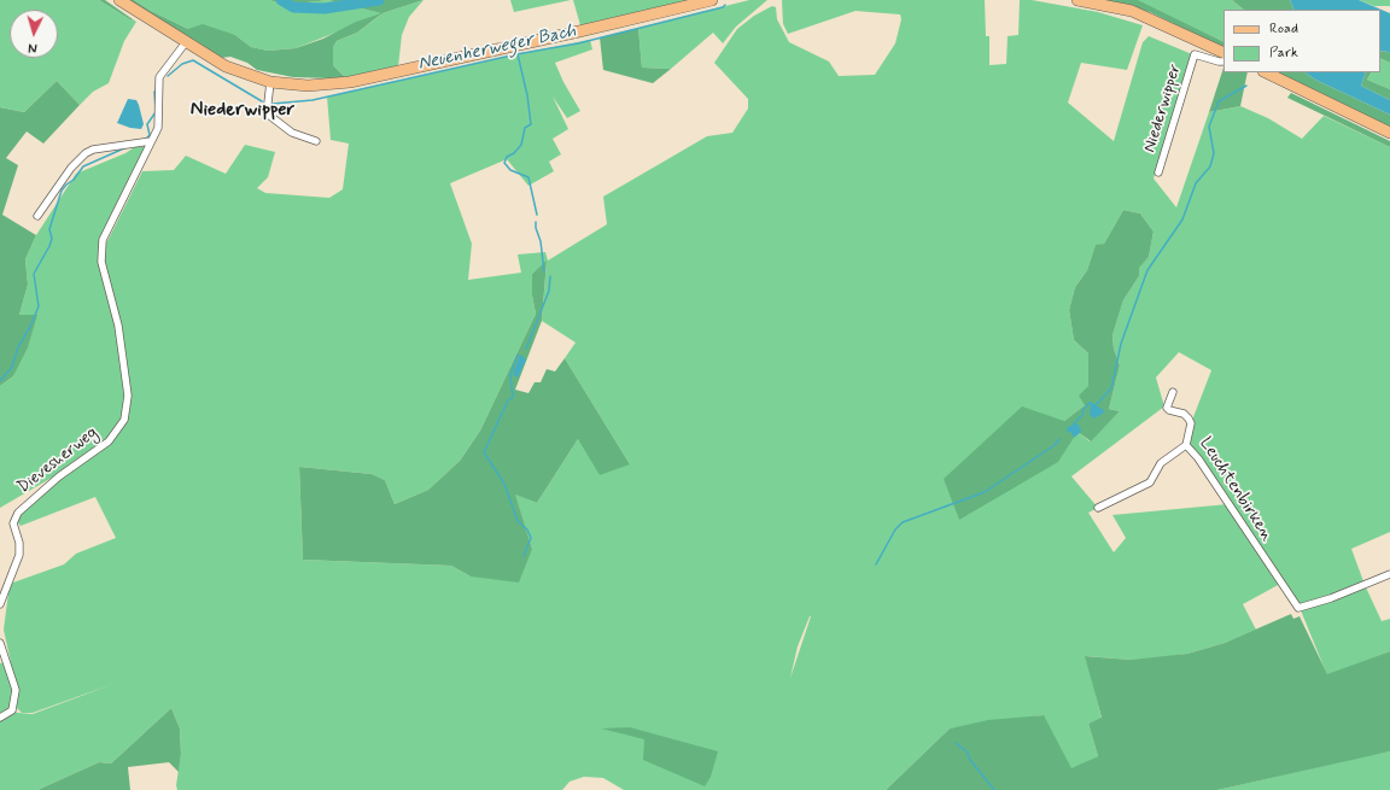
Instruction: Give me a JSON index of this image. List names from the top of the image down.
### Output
{
  "streets": {
    "street": ["Niederwipper", "Dievesherweg", "Leuchtenbirken"]
  },
  "districts": ["Niederwipper"],
  "water": ["Neuenherweger Bach"],
  "legend": ["Road", "Park"],
  "north": "bottom"
}
